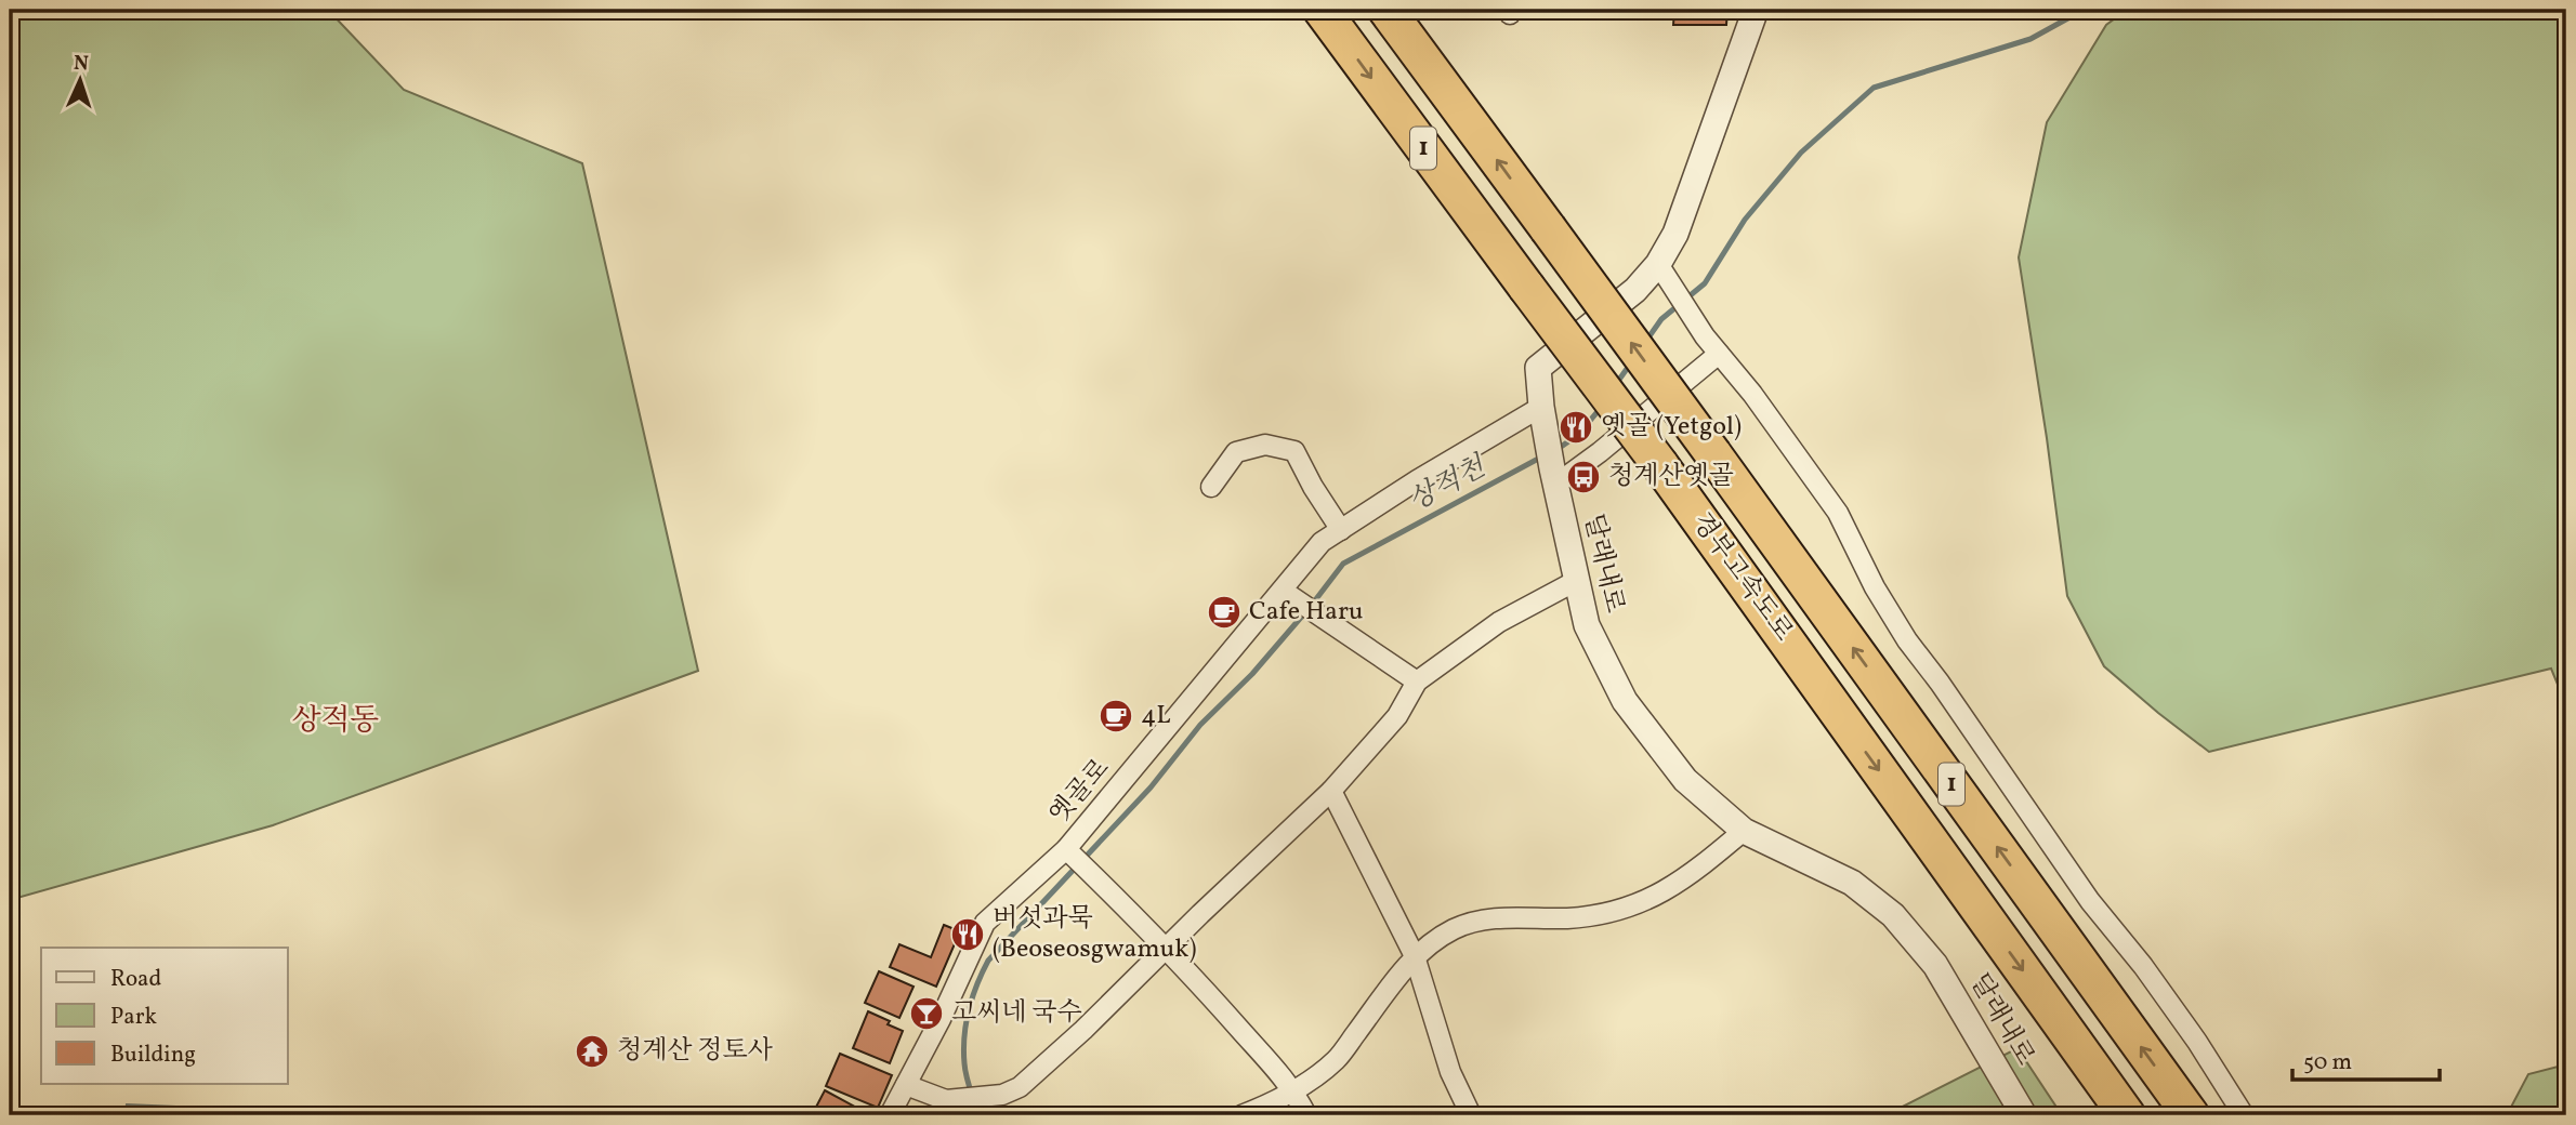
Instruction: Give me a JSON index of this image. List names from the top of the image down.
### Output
{
  "streets": {
    "highway": ["1", "경부고속도로"],
    "street": ["달래내로", "옛골로"]
  },
  "crossings": [
    ["달래내로", "옛골로"]
  ],
  "districts": ["상적동"],
  "water": ["상적천"],
  "places": {
    "restaurant": ["옛골 (Yetgol)", "버섯과묵 (Beoseosgwamuk)"],
    "bus stop": ["청계산옛골"],
    "cafe": ["Cafe Haru", "4L"],
    "bar": ["고씨네 국수"],
    "temple": ["청계산 정토사"]
  },
  "legend": ["Road", "Park", "Building"],
  "scale_bar": "50 m",
  "north": "top"
}
